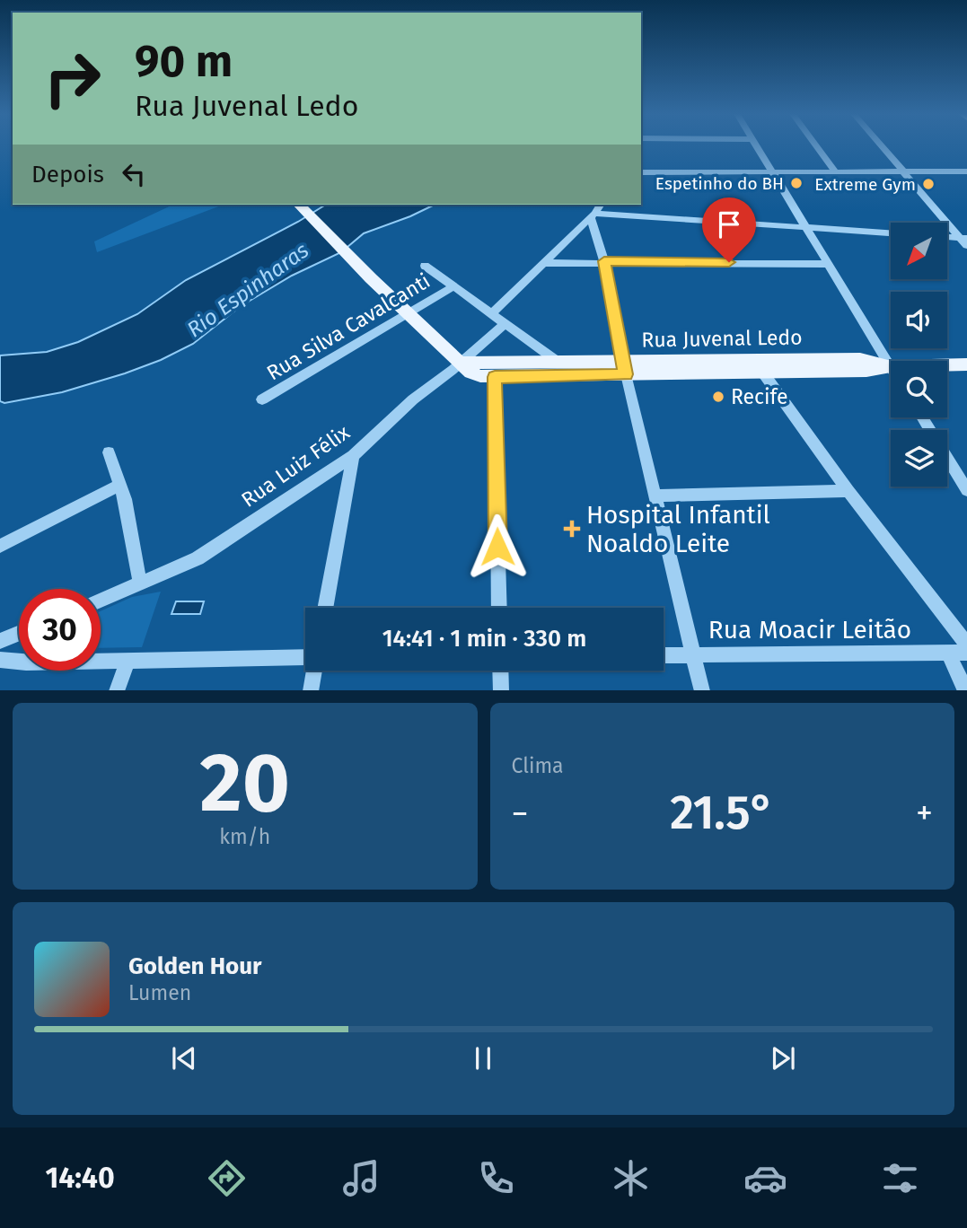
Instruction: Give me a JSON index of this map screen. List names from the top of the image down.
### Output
{
  "streets": {
    "main road": ["Rua Juvenal Ledo"],
    "street": ["Rua Silva Cavalcanti", "Rua Luiz Félix", "Rua Moacir Leitão"]
  },
  "crossings": [
    ["Rua Juvenal Ledo", "Rua Luiz Félix"]
  ],
  "water": ["Rio Espinharas"],
  "places": {
    "other": ["Espetinho do BH", "Extreme Gym", "Recife"],
    "health": ["Hospital Infantil Noaldo Leite"]
  },
  "north": "bottom left",
  "page": {
    "turn": ["90 m", "Rua Juvenal Ledo"],
    "then": "Depois",
    "limit": "30",
    "trip": "14:41 · 1 min · 330 m",
    "tile": [
      ["20", "km/h"],
      "Clima"
    ],
    "heat": ["−", "21.5°", "+"],
    "song": ["Golden Hour", "Lumen"],
    "tabs": "14:40"
  }
}
